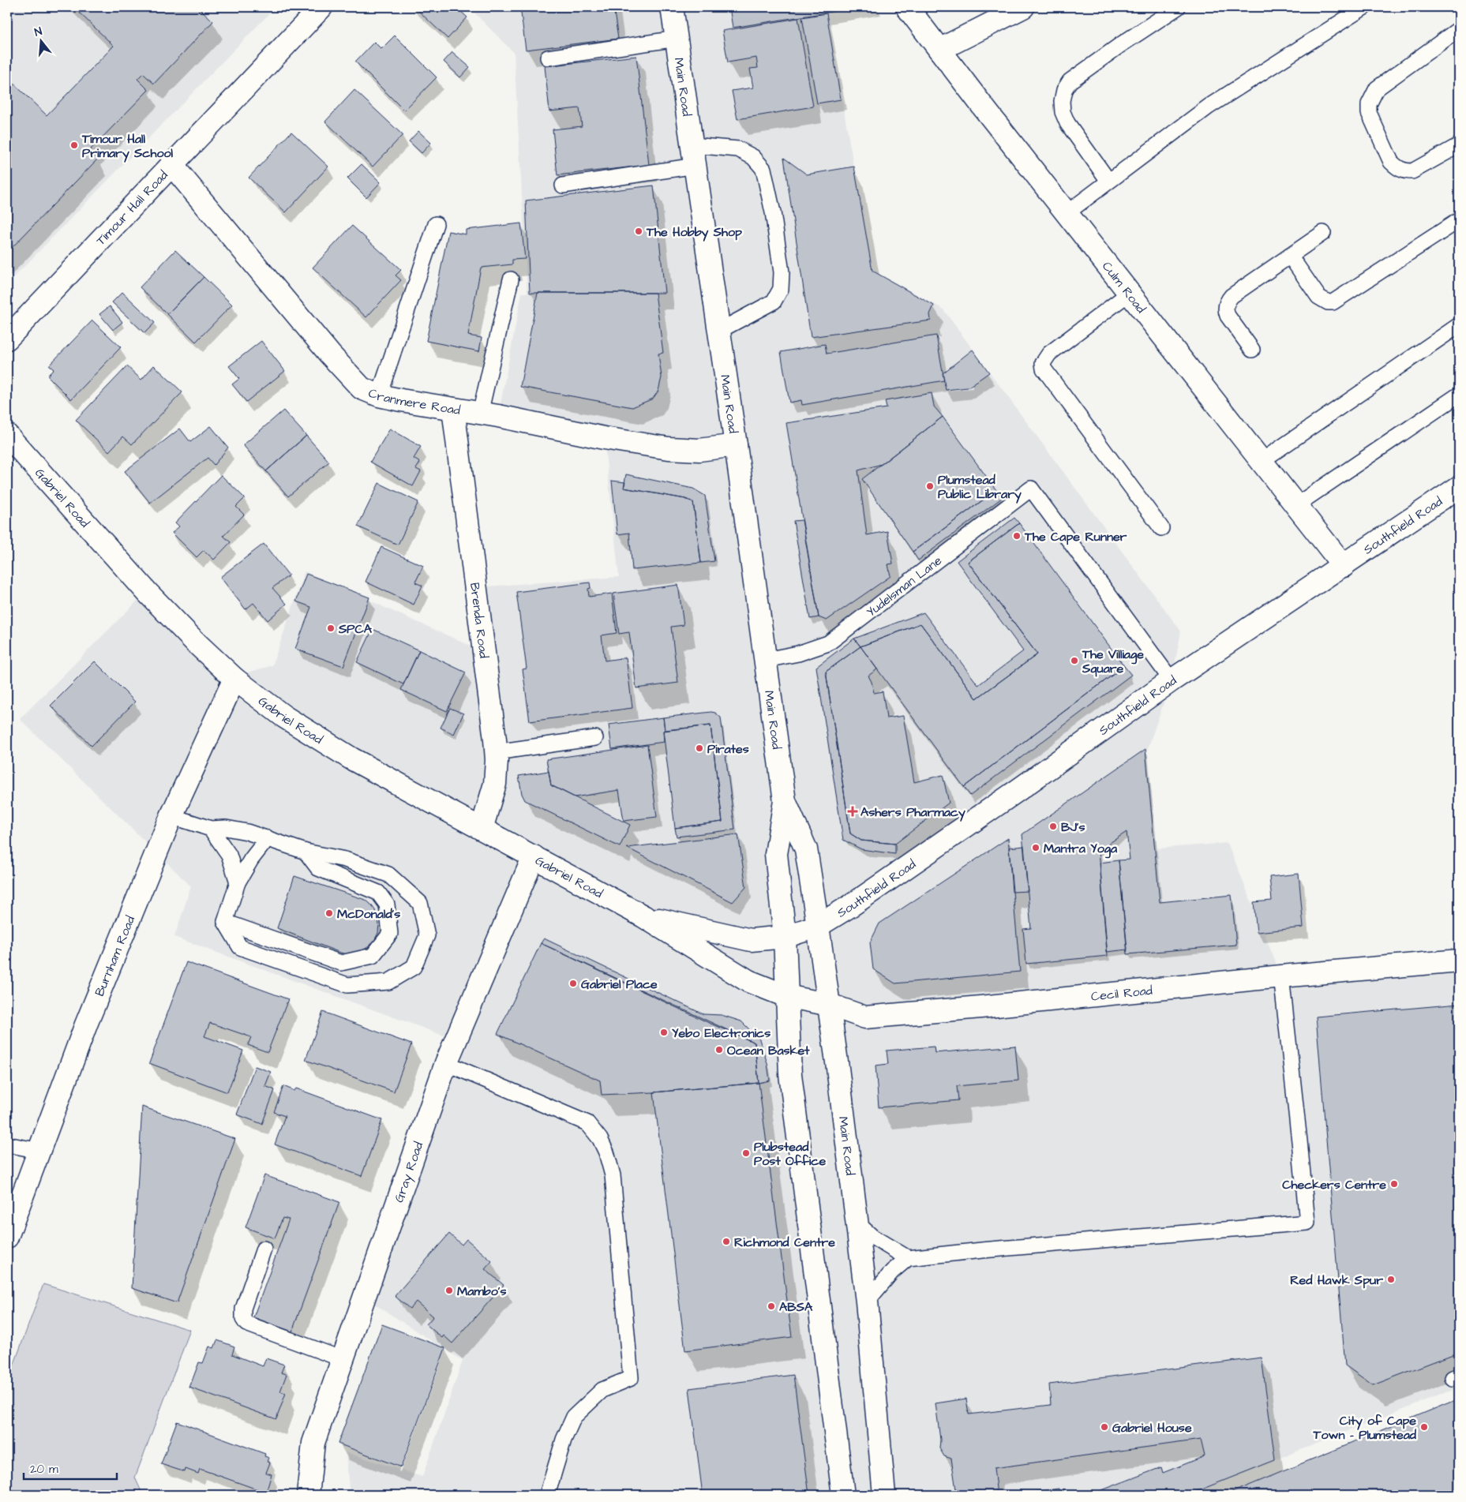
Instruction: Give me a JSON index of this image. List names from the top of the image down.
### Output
{
  "streets": {
    "street": [
      "Main Road",
      "Timour Hall Road",
      "Culm Road",
      "Cranmere Road",
      "Gabriel Road",
      "Southfield Road",
      "Brenda Road",
      "Burnham Road",
      "Cecil Road",
      "Gray Road"
    ],
    "lane": ["Yudelsman Lane"]
  },
  "crossings": [
    ["Main Road", "Cranmere Road"],
    ["Main Road", "Gabriel Road"],
    ["Main Road", "Southfield Road"],
    ["Main Road", "Yudelsman Lane"],
    ["Main Road", "Cecil Road"],
    ["Timour Hall Road", "Cranmere Road"],
    ["Culm Road", "Southfield Road"],
    ["Cranmere Road", "Brenda Road"],
    ["Gabriel Road", "Southfield Road"],
    ["Gabriel Road", "Brenda Road"],
    ["Gabriel Road", "Burnham Road"],
    ["Gabriel Road", "Cecil Road"],
    ["Gabriel Road", "Gray Road"],
    ["Southfield Road", "Yudelsman Lane"]
  ],
  "places": {
    "other": [
      "Timour Hall Primary School",
      "The Hobby Shop",
      "Plumstead Public Library",
      "The Cape Runner",
      "SPCA",
      "The Villiage Square",
      "Pirates",
      "BJ's",
      "Mantra Yoga",
      "McDonald's",
      "Gabriel Place",
      "Yebo Electronics",
      "Ocean Basket",
      "Plubstead Post Office",
      "Checkers Centre",
      "Richmond Centre",
      "Red Hawk Spur",
      "Mambo's",
      "ABSA",
      "Gabriel House",
      "City of Cape Town - Plumstead"
    ],
    "health": ["Ashers Pharmacy"]
  },
  "scale_bar": "20 m",
  "north": "top"
}
